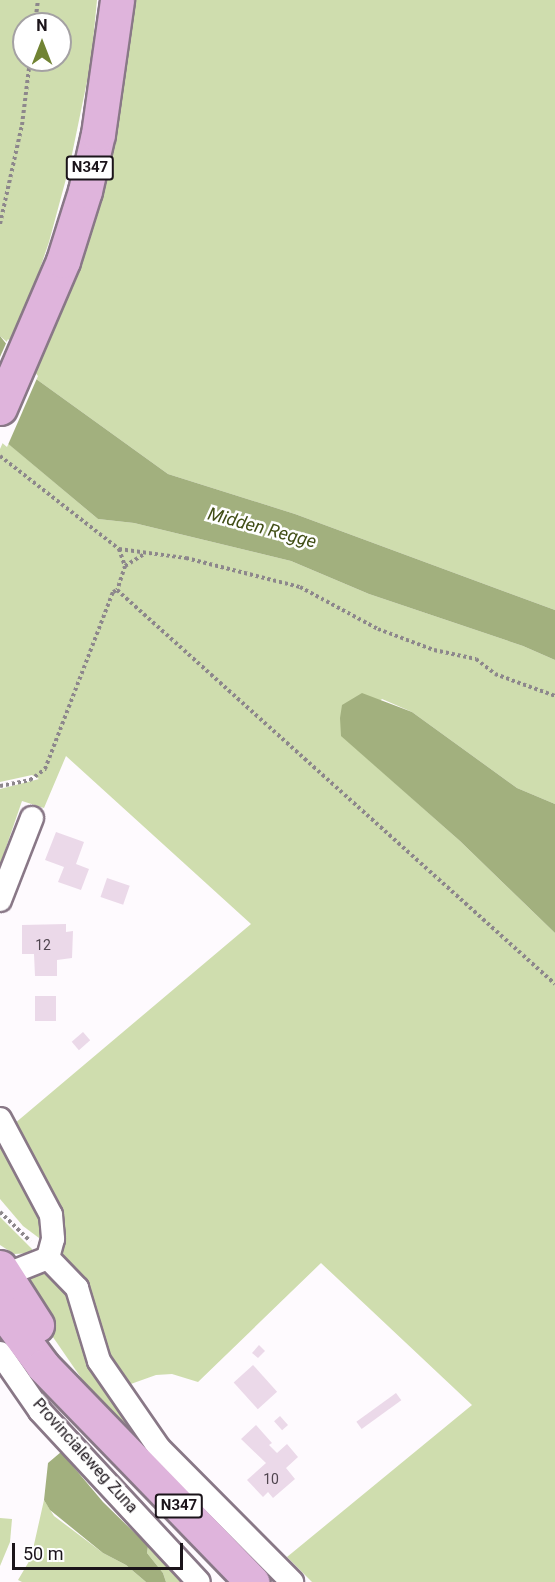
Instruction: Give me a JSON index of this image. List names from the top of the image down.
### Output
{
  "streets": {
    "main road": ["N347", "Provincialeweg Zuna"]
  },
  "water": ["Midden Regge"],
  "house_numbers": ["12", "10"],
  "scale_bar": "50 m",
  "north": "top"
}
